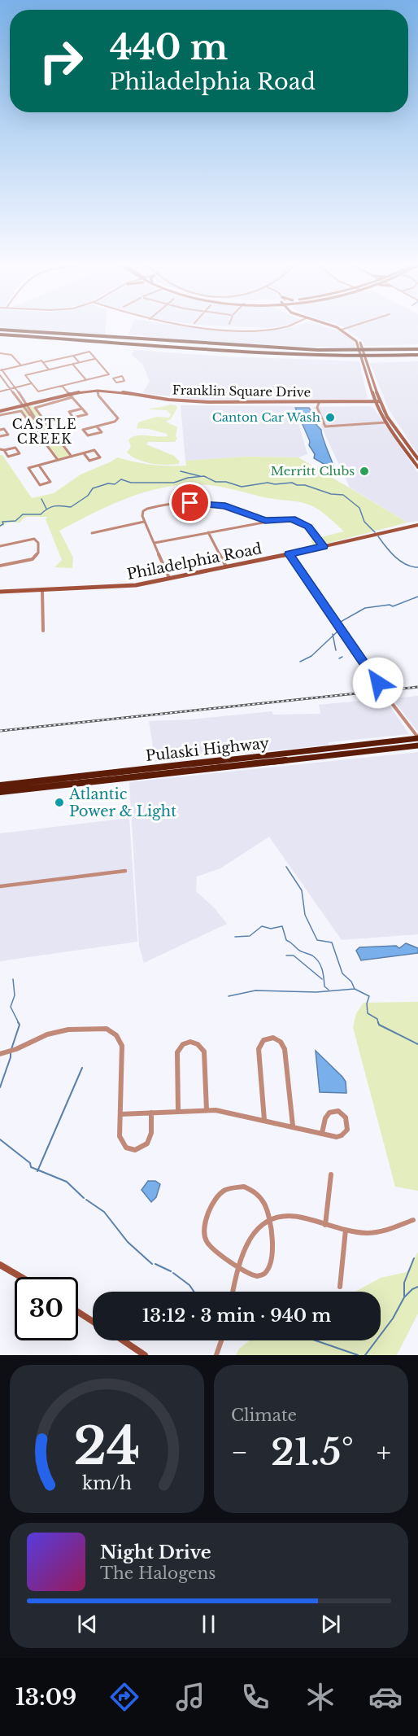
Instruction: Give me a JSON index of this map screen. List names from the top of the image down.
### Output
{
  "streets": {
    "highway": ["Pulaski Highway"],
    "main road": ["Franklin Square Drive", "Philadelphia Road"]
  },
  "districts": ["CASTLE CREEK"],
  "places": ["Canton Car Wash", "Merritt Clubs", "Atlantic Power & Light"],
  "page": {
    "turn": ["440 m", "Philadelphia Road"],
    "limit": "30",
    "trip": "13:12 · 3 min · 940 m",
    "tile": "Climate",
    "heat": ["−", "21.5°", "+"],
    "song": ["Night Drive", "The Halogens"],
    "tabs": "13:09",
    "gauge": ["24", "km/h"]
  }
}
